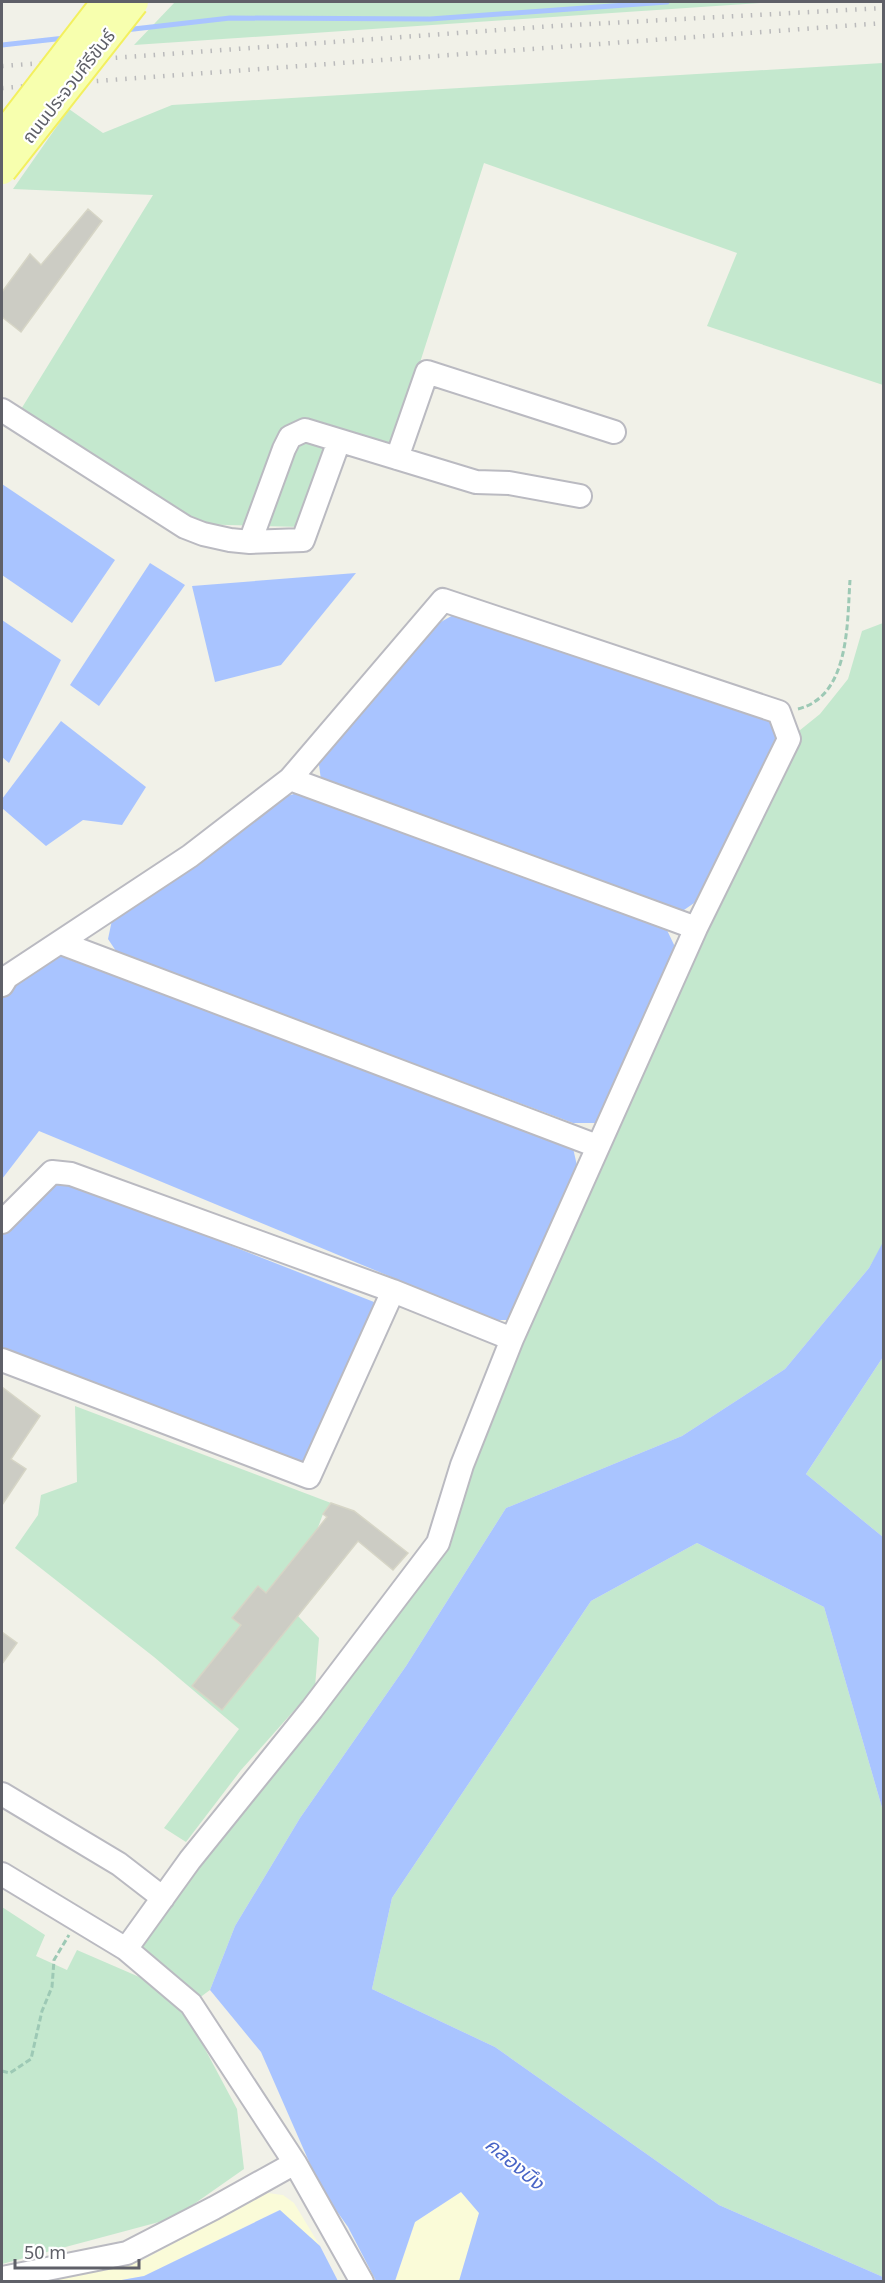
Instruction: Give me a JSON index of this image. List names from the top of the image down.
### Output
{
  "streets": {
    "main road": ["ถนนประจวบคีรีขันธ์"]
  },
  "water": ["คลองบึง"],
  "scale_bar": "50 m"
}
